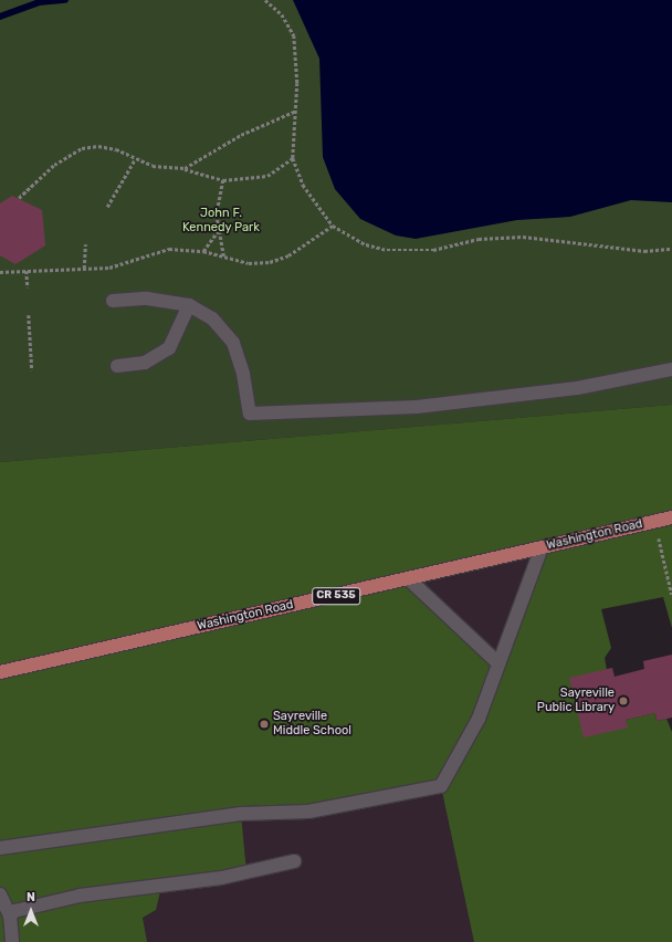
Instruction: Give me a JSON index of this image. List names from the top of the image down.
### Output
{
  "streets": {
    "main road": ["Washington Road", "CR 535"]
  },
  "parks": ["John F. Kennedy Park"],
  "places": ["Sayreville Public Library", "Sayreville Middle School"],
  "north": "top"
}
